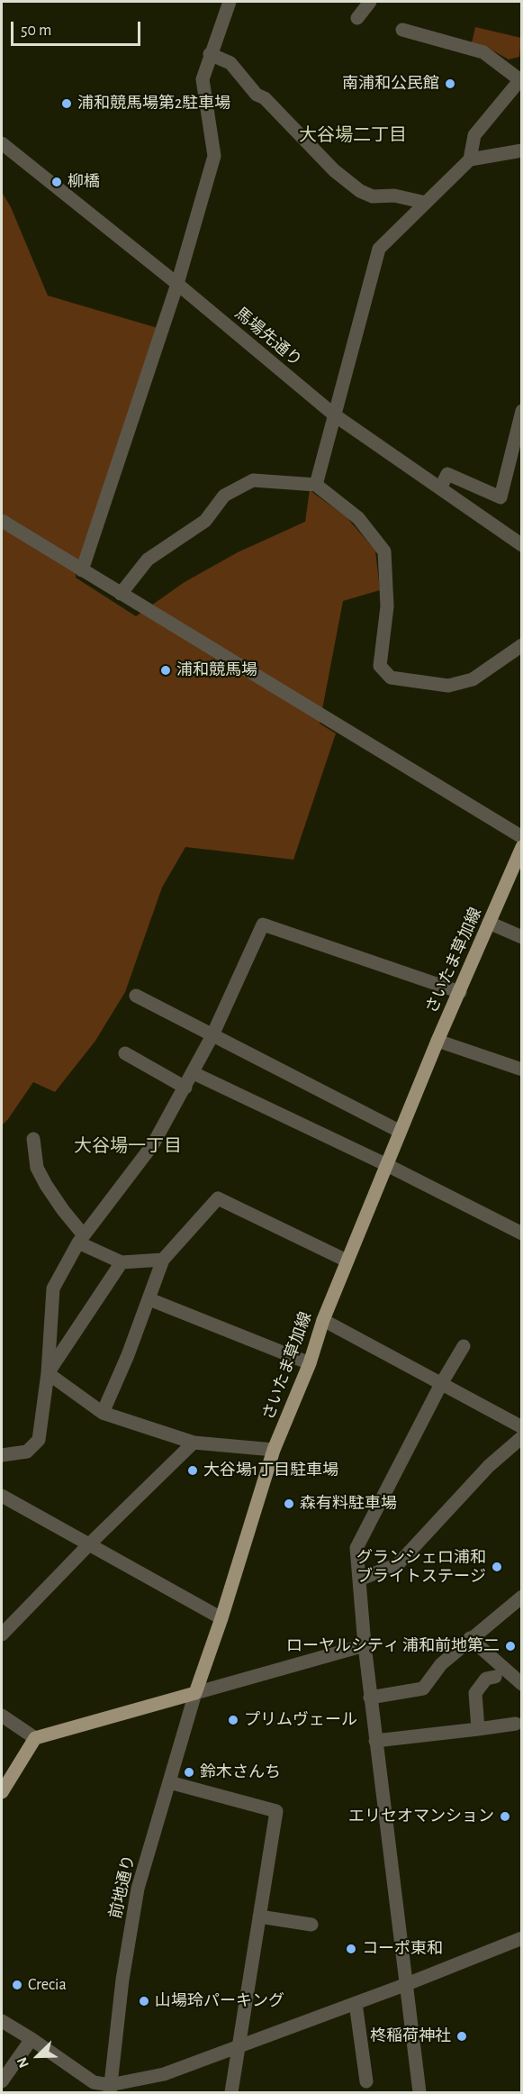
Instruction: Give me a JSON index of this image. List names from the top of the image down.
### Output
{
  "streets": {
    "main road": ["さいたま草加線"],
    "street": ["馬場先通り", "前地通り"]
  },
  "crossings": [
    ["さいたま草加線", "前地通り"]
  ],
  "districts": ["大谷場二丁目", "大谷場一丁目"],
  "places": [
    "南浦和公民館",
    "浦和競馬場第2駐車場",
    "柳橋",
    "浦和競馬場",
    "大谷場1丁目駐車場",
    "森有料駐車場",
    "グランシェロ浦和 ブライトステージ",
    "ローヤルシティ 浦和前地第二",
    "プリムヴェール",
    "鈴木さんち",
    "エリセオマンション",
    "コーポ東和",
    "Crecia",
    "山場玲パーキング",
    "柊稲荷神社"
  ],
  "scale_bar": "50 m",
  "north": "bottom left"
}
